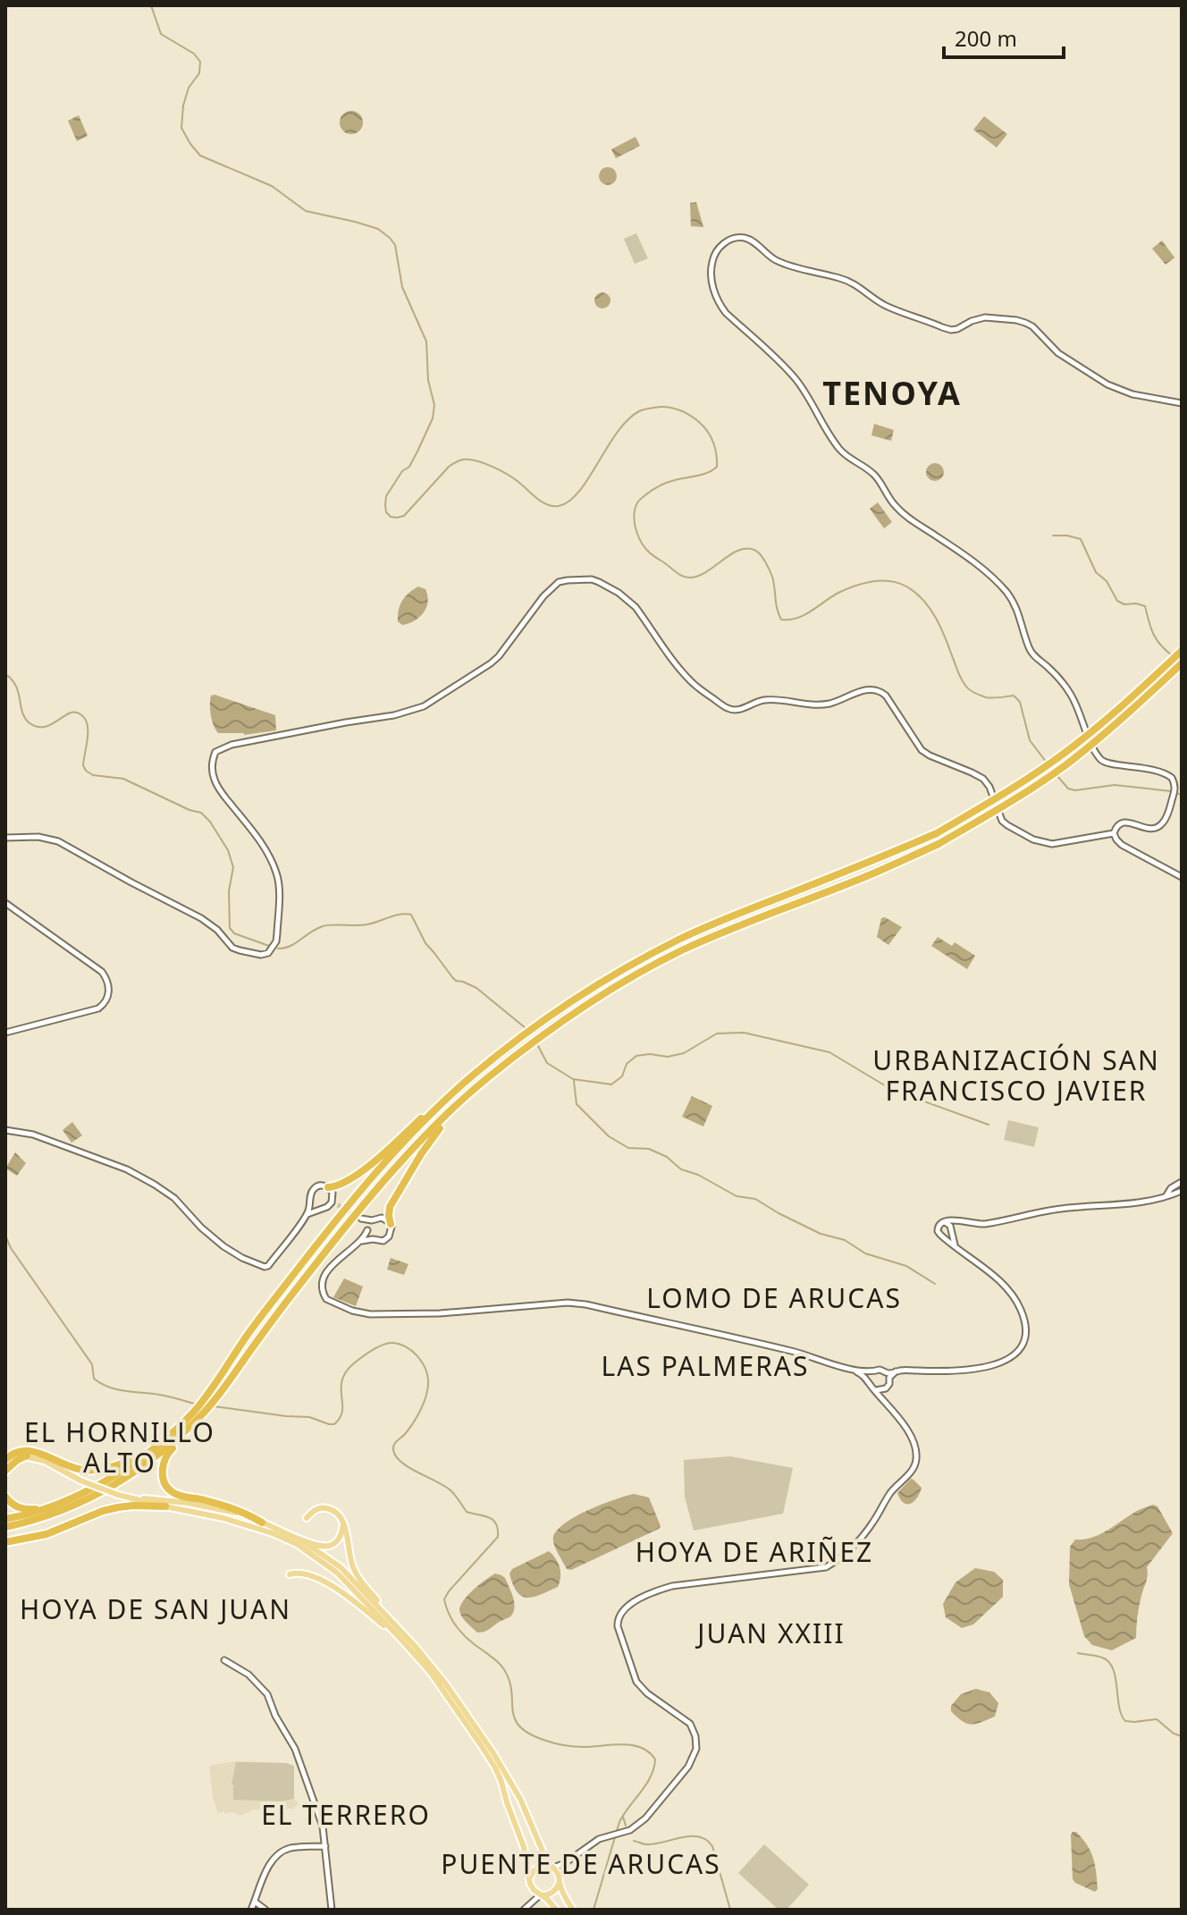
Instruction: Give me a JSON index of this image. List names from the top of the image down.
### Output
{
  "districts": [
    "TENOYA",
    "URBANIZACIÓN SAN FRANCISCO JAVIER",
    "LOMO DE ARUCAS",
    "LAS PALMERAS",
    "EL HORNILLO ALTO",
    "HOYA DE ARIÑEZ",
    "HOYA DE SAN JUAN",
    "JUAN XXIII",
    "EL TERRERO",
    "PUENTE DE ARUCAS"
  ],
  "scale_bar": "200 m"
}
